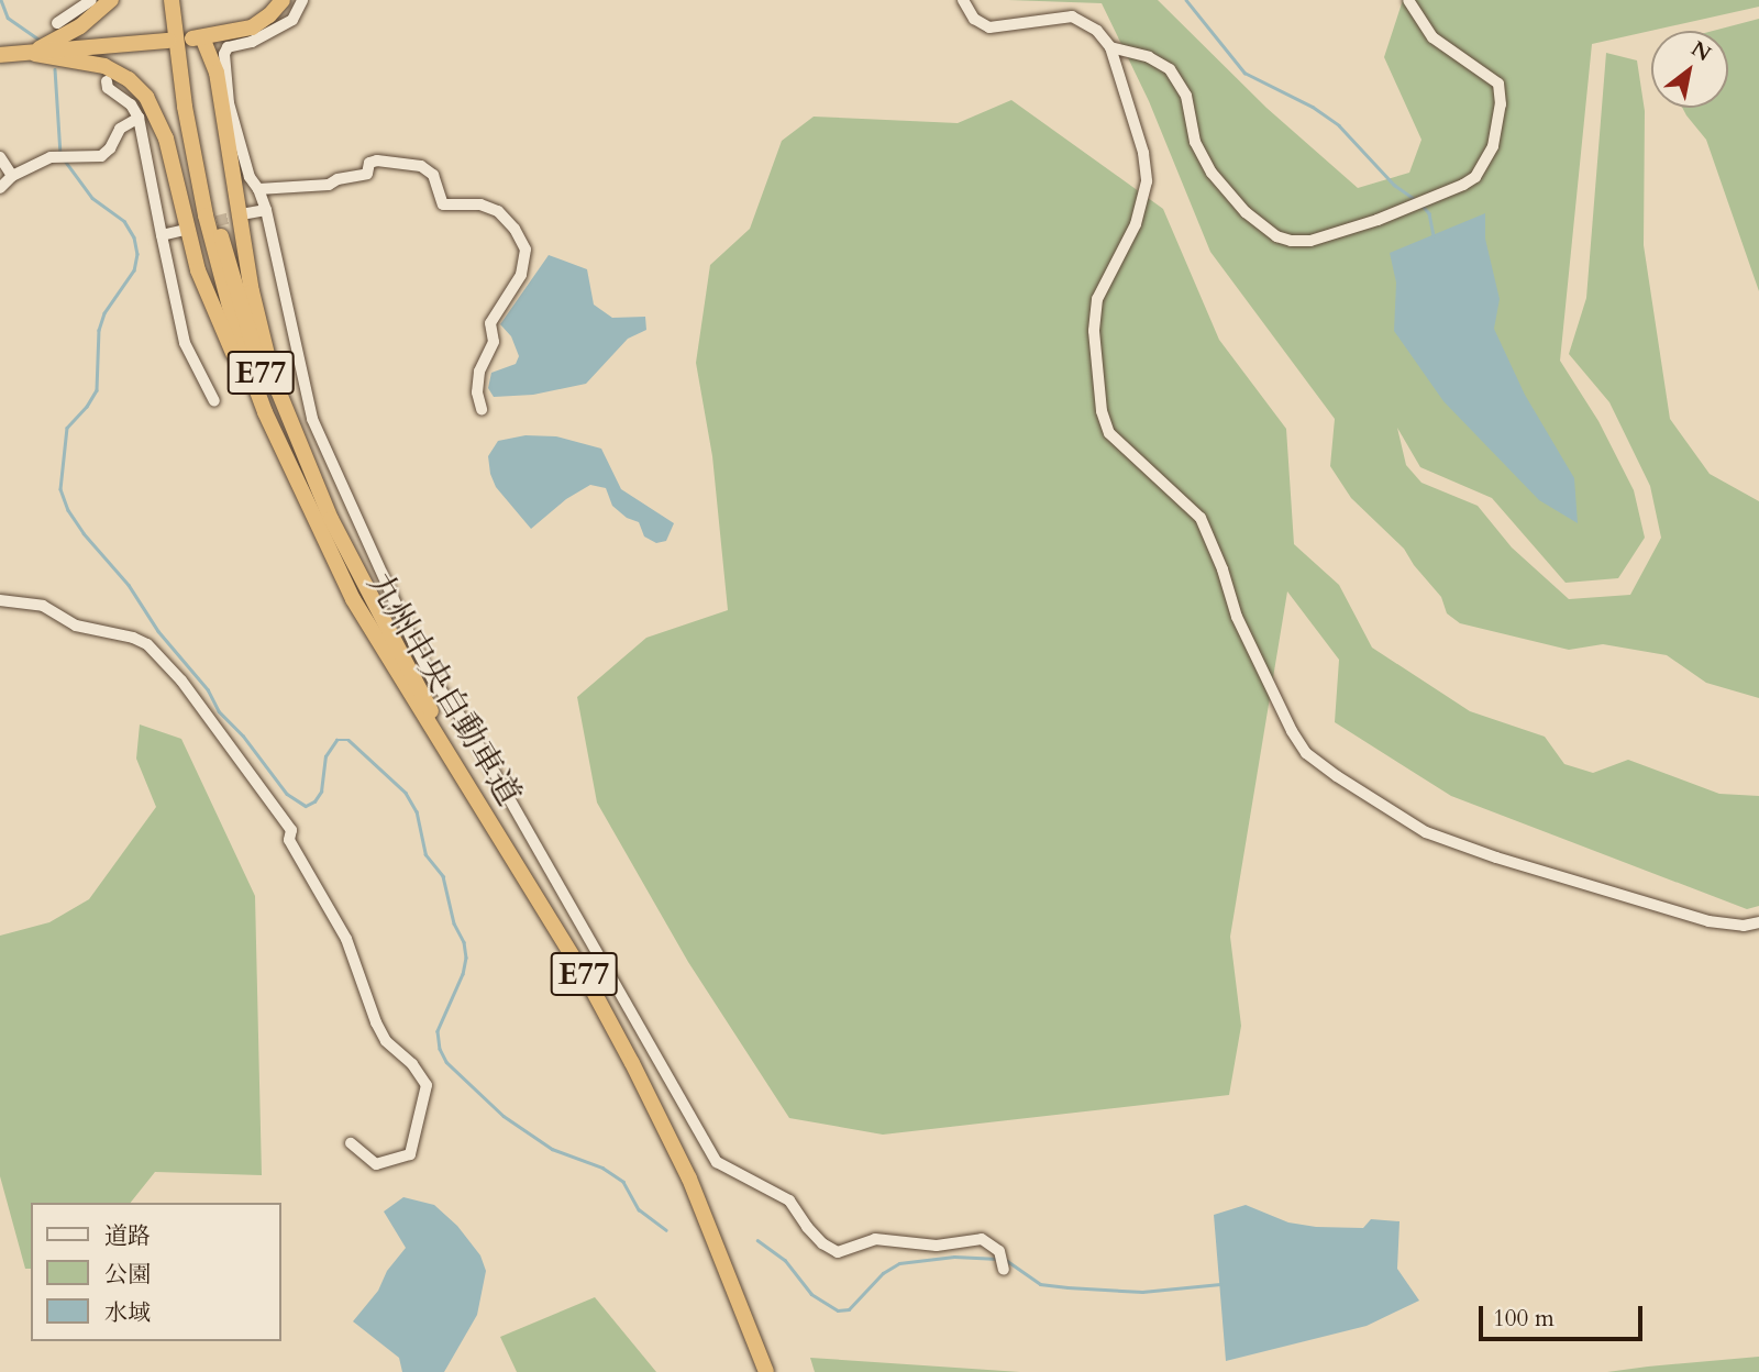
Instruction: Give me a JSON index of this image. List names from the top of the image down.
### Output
{
  "streets": {
    "highway": ["E77", "九州中央自動車道"]
  },
  "legend": ["道路", "公園", "水域"],
  "scale_bar": "100 m",
  "north": "top right"
}
